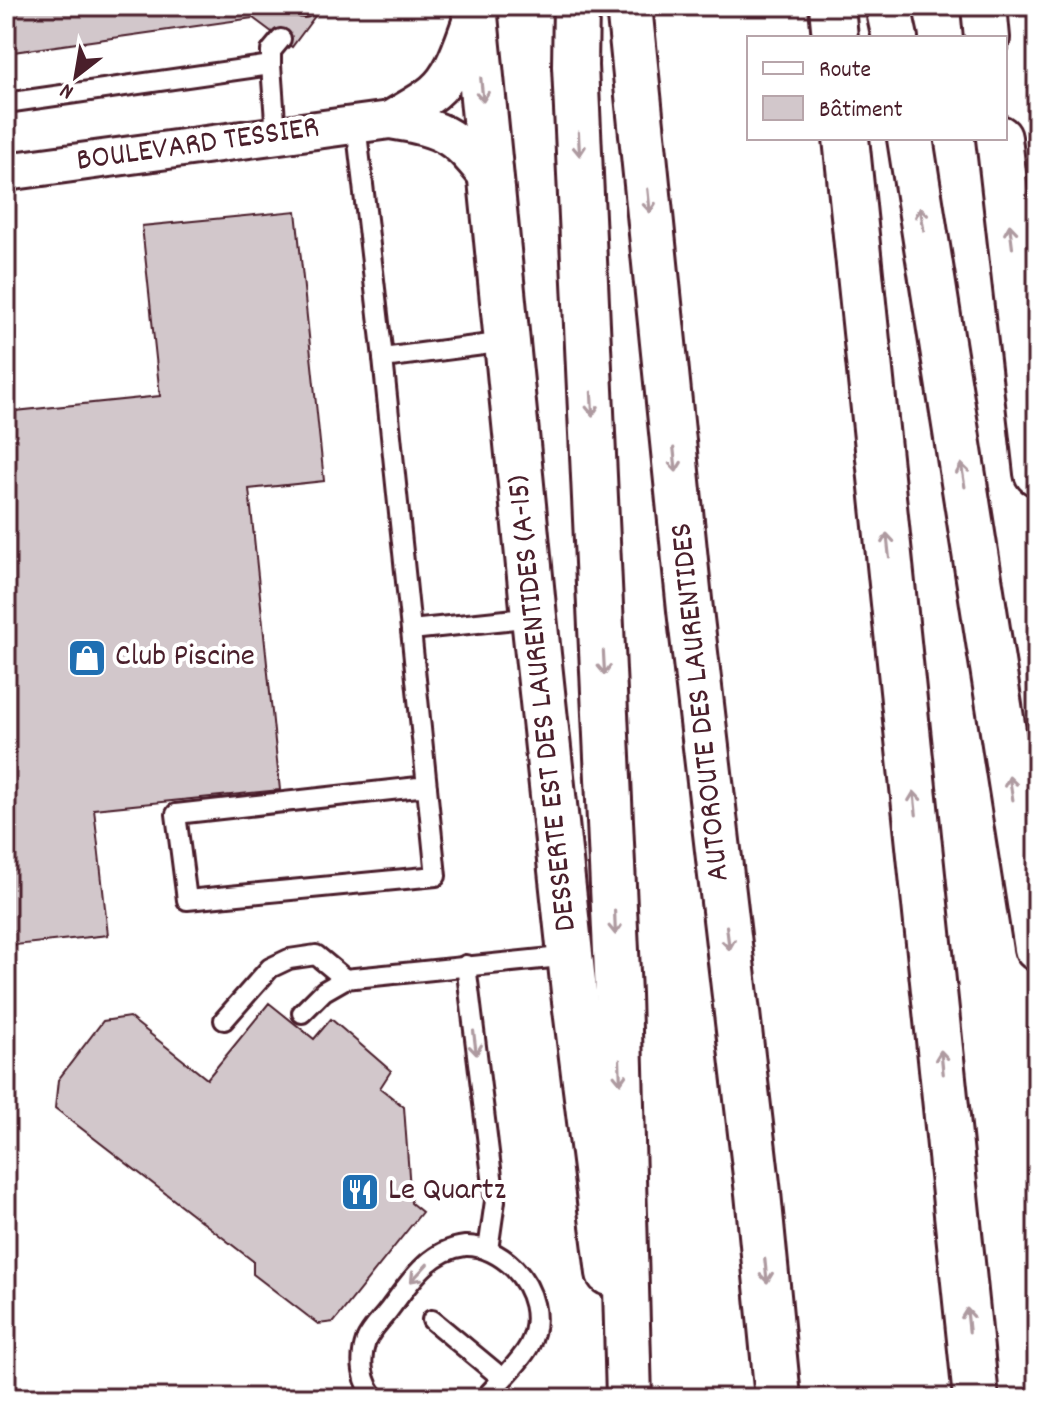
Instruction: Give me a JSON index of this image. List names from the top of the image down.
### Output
{
  "streets": {
    "main road": ["AUTOROUTE DES LAURENTIDES", "DESSERTE EST DES LAURENTIDES (A-15)"],
    "street": ["BOULEVARD TESSIER"]
  },
  "crossings": [
    ["BOULEVARD TESSIER", "DESSERTE EST DES LAURENTIDES (A-15)"]
  ],
  "places": {
    "shop": ["Club Piscine"],
    "restaurant": ["Le Quartz"]
  },
  "legend": ["Route", "Bâtiment"],
  "north": "bottom left"
}
